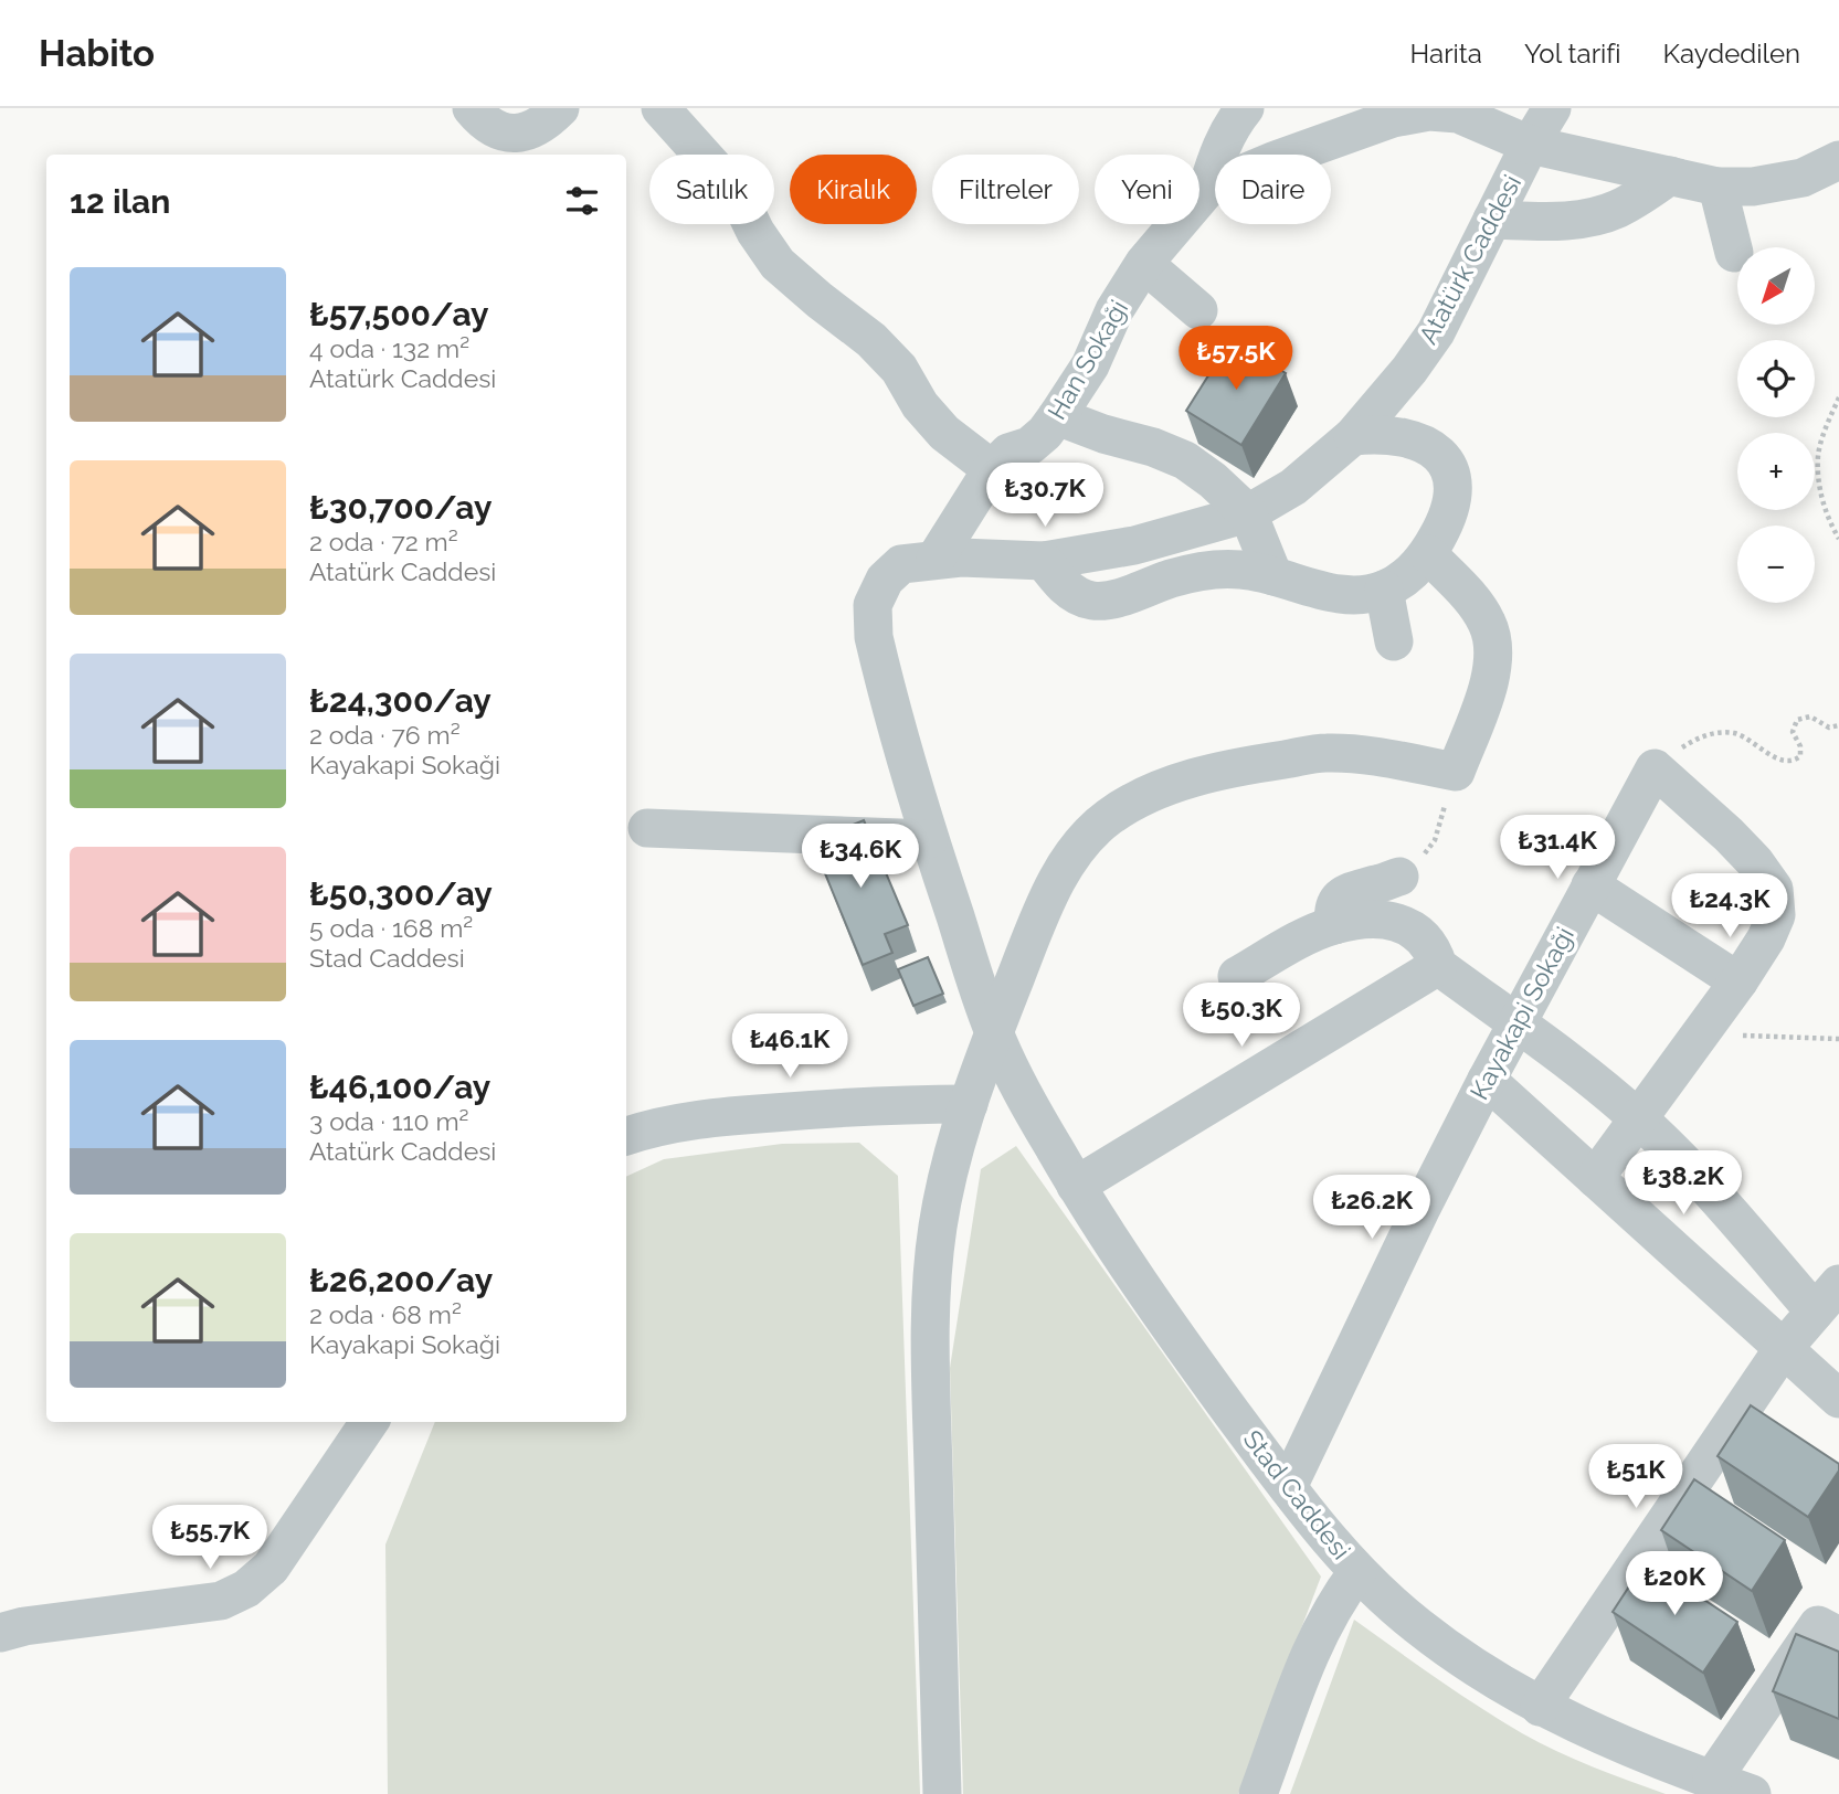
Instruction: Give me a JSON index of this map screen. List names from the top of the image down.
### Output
{
  "streets": {
    "street": [
      "Atatürk Caddesi",
      "Han Sokaği",
      "Kayakapi Sokaği",
      "Stad Caddesi"
    ]
  },
  "crossings": [
    ["Atatürk Caddesi", "Han Sokaği"],
    ["Atatürk Caddesi", "Stad Caddesi"],
    ["Kayakapi Sokaği", "Stad Caddesi"]
  ],
  "north": "bottom left",
  "page": {
    "header": "Habito",
    "nav": ["Harita", "Yol tarifi", "Kaydedilen"],
    "chip": [
      "Satılık",
      "Kiralık",
      "Filtreler",
      "Yeni",
      "Daire"
    ],
    "heading": "12 ilan",
    "map_buttons": ["+", "−"],
    "list": [
      {
        "name": "₺57,500/ay",
        "note": "4 oda · 132 m² · Atatürk Caddesi"
      },
      {
        "name": "₺30,700/ay",
        "note": "2 oda · 72 m² · Atatürk Caddesi"
      },
      {
        "name": "₺24,300/ay",
        "note": "2 oda · 76 m² · Kayakapi Sokaği"
      },
      {
        "name": "₺50,300/ay",
        "note": "5 oda · 168 m² · Stad Caddesi"
      },
      {
        "name": "₺46,100/ay",
        "note": "3 oda · 110 m² · Atatürk Caddesi"
      },
      {
        "name": "₺26,200/ay",
        "note": "2 oda · 68 m² · Kayakapi Sokaği"
      }
    ],
    "price": [
      "₺57.5K",
      "₺30.7K",
      "₺31.4K",
      "₺34.6K",
      "₺24.3K",
      "₺50.3K",
      "₺46.1K",
      "₺38.2K",
      "₺26.2K",
      "₺51K",
      "₺55.7K",
      "₺20K"
    ]
  }
}
